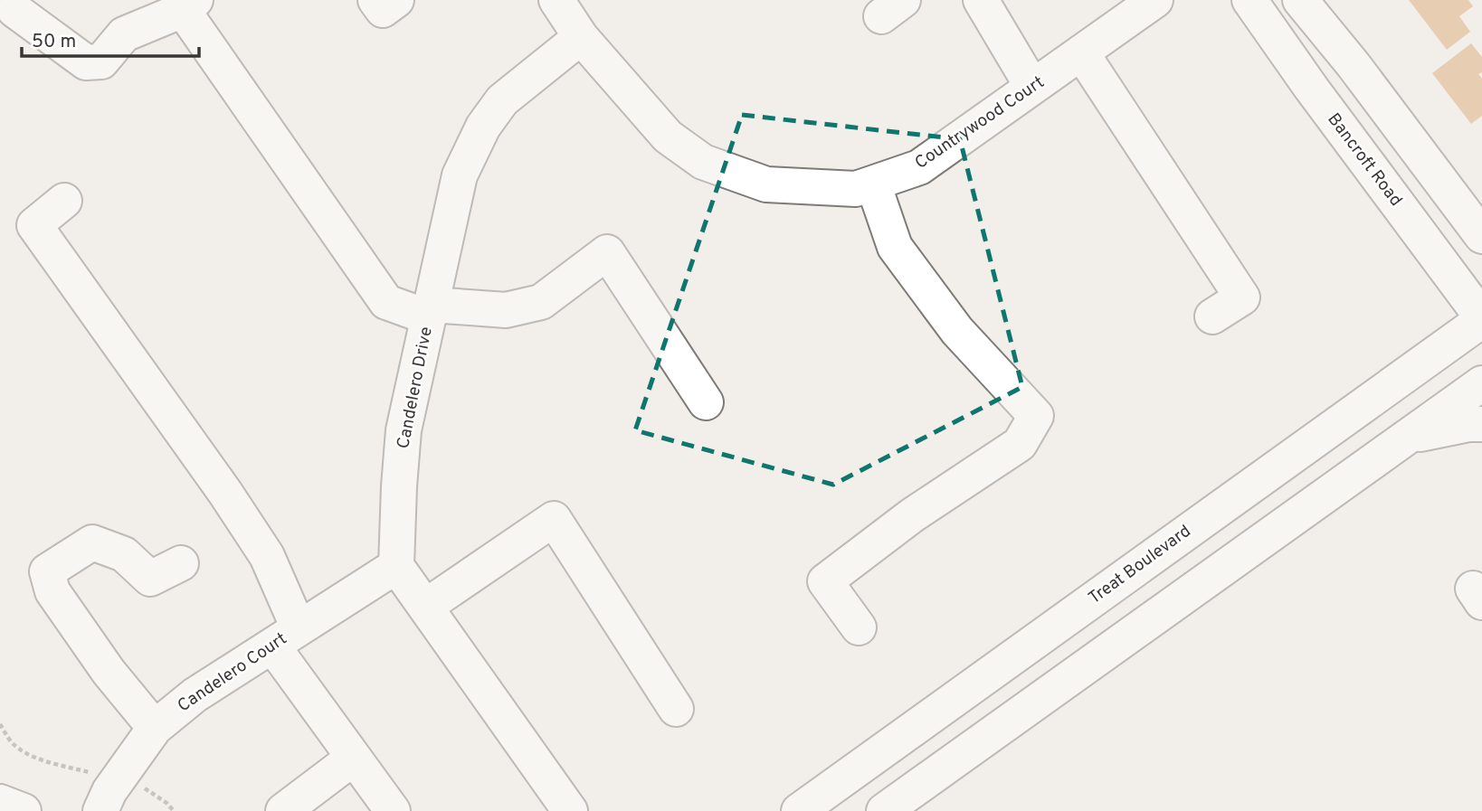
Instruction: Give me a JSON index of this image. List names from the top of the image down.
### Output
{
  "streets": {
    "street": [
      "Countrywood Court",
      "Bancroft Road",
      "Candelero Drive",
      "Treat Boulevard",
      "Candelero Court"
    ]
  },
  "crossings": [
    ["Countrywood Court", "Candelero Drive"],
    ["Bancroft Road", "Treat Boulevard"],
    ["Candelero Drive", "Candelero Court"]
  ],
  "scale_bar": "50 m"
}
